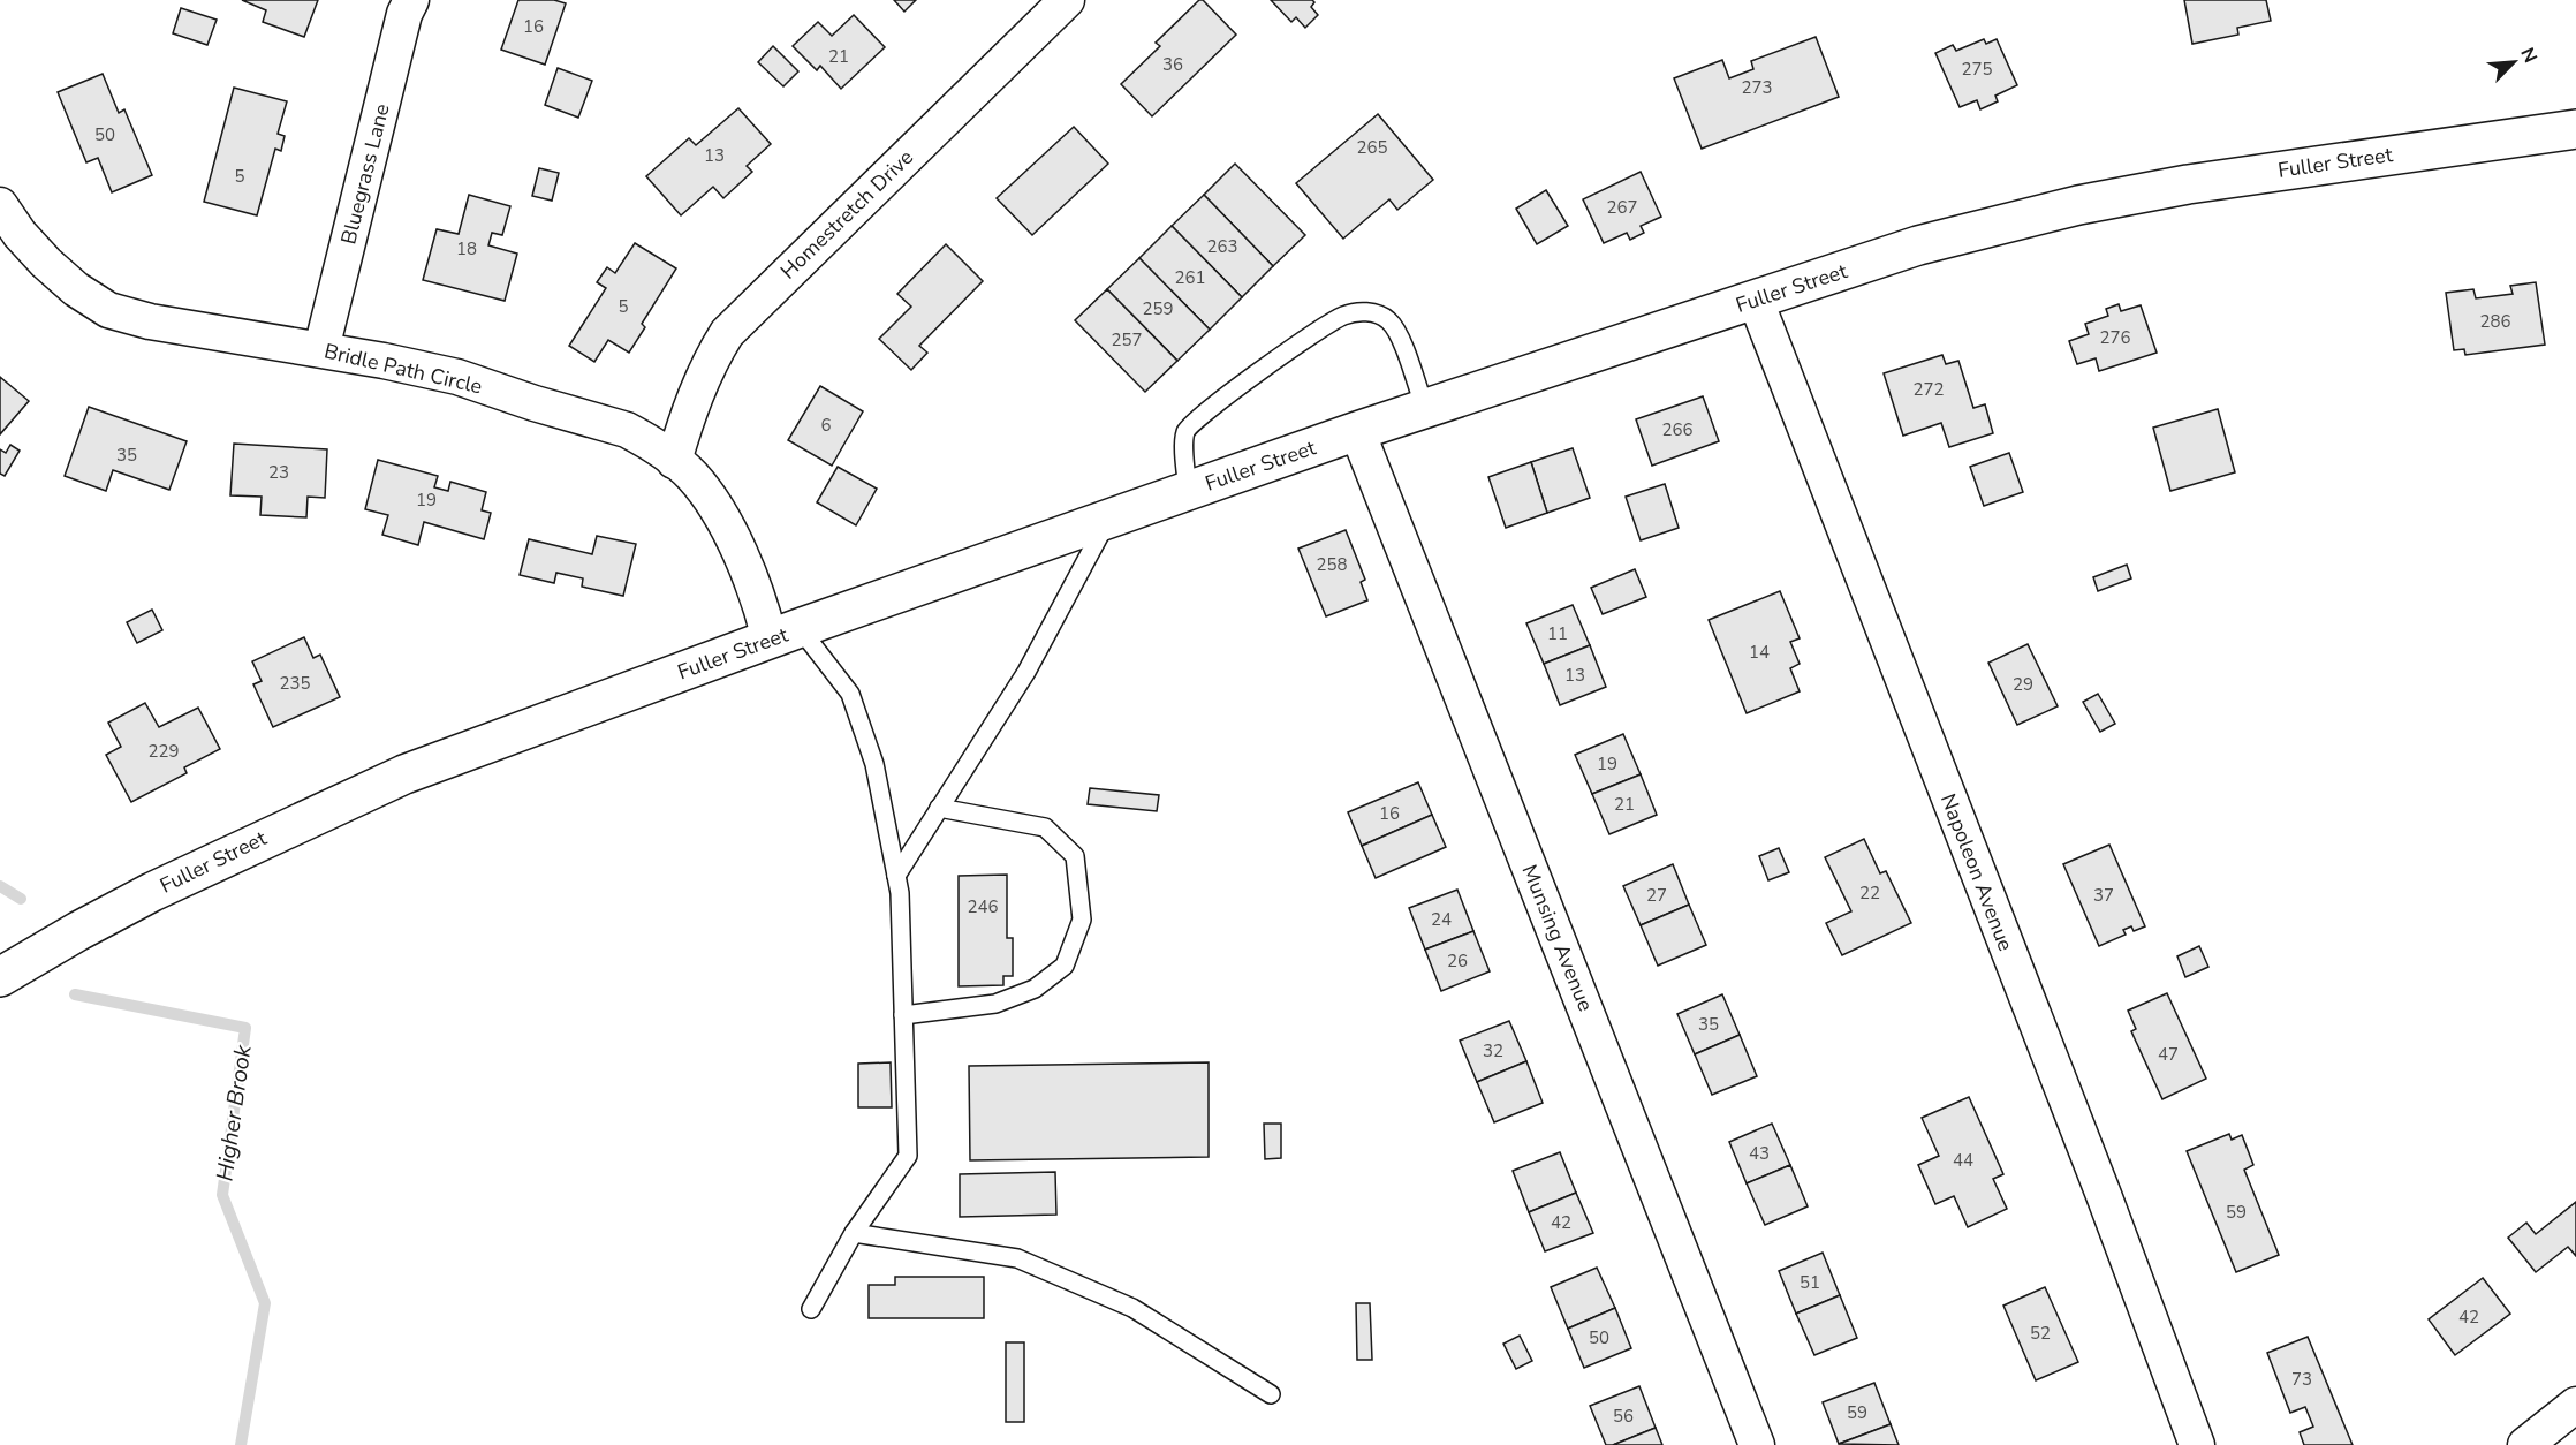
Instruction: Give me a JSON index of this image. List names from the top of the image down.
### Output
{
  "streets": {
    "street": [
      "Fuller Street",
      "Bluegrass Lane",
      "Homestretch Drive",
      "Bridle Path Circle",
      "Napoleon Avenue",
      "Munsing Avenue"
    ]
  },
  "crossings": [
    ["Fuller Street", "Bridle Path Circle"],
    ["Fuller Street", "Napoleon Avenue"],
    ["Fuller Street", "Munsing Avenue"],
    ["Bluegrass Lane", "Bridle Path Circle"],
    ["Homestretch Drive", "Bridle Path Circle"]
  ],
  "water": ["Higher Brook"],
  "house_numbers": [
    "16",
    "21",
    "36",
    "275",
    "273",
    "50",
    "265",
    "13",
    "5",
    "267",
    "263",
    "18",
    "261",
    "5",
    "259",
    "286",
    "276",
    "257",
    "272",
    "6",
    "266",
    "35",
    "23",
    "19",
    "258",
    "11",
    "14",
    "13",
    "235",
    "29",
    "229",
    "19",
    "21",
    "16",
    "22",
    "27",
    "37",
    "246",
    "24",
    "26",
    "35",
    "32",
    "47",
    "43",
    "44",
    "59",
    "42",
    "51",
    "42",
    "52",
    "50",
    "73",
    "59",
    "56"
  ],
  "north": "top right"
}
